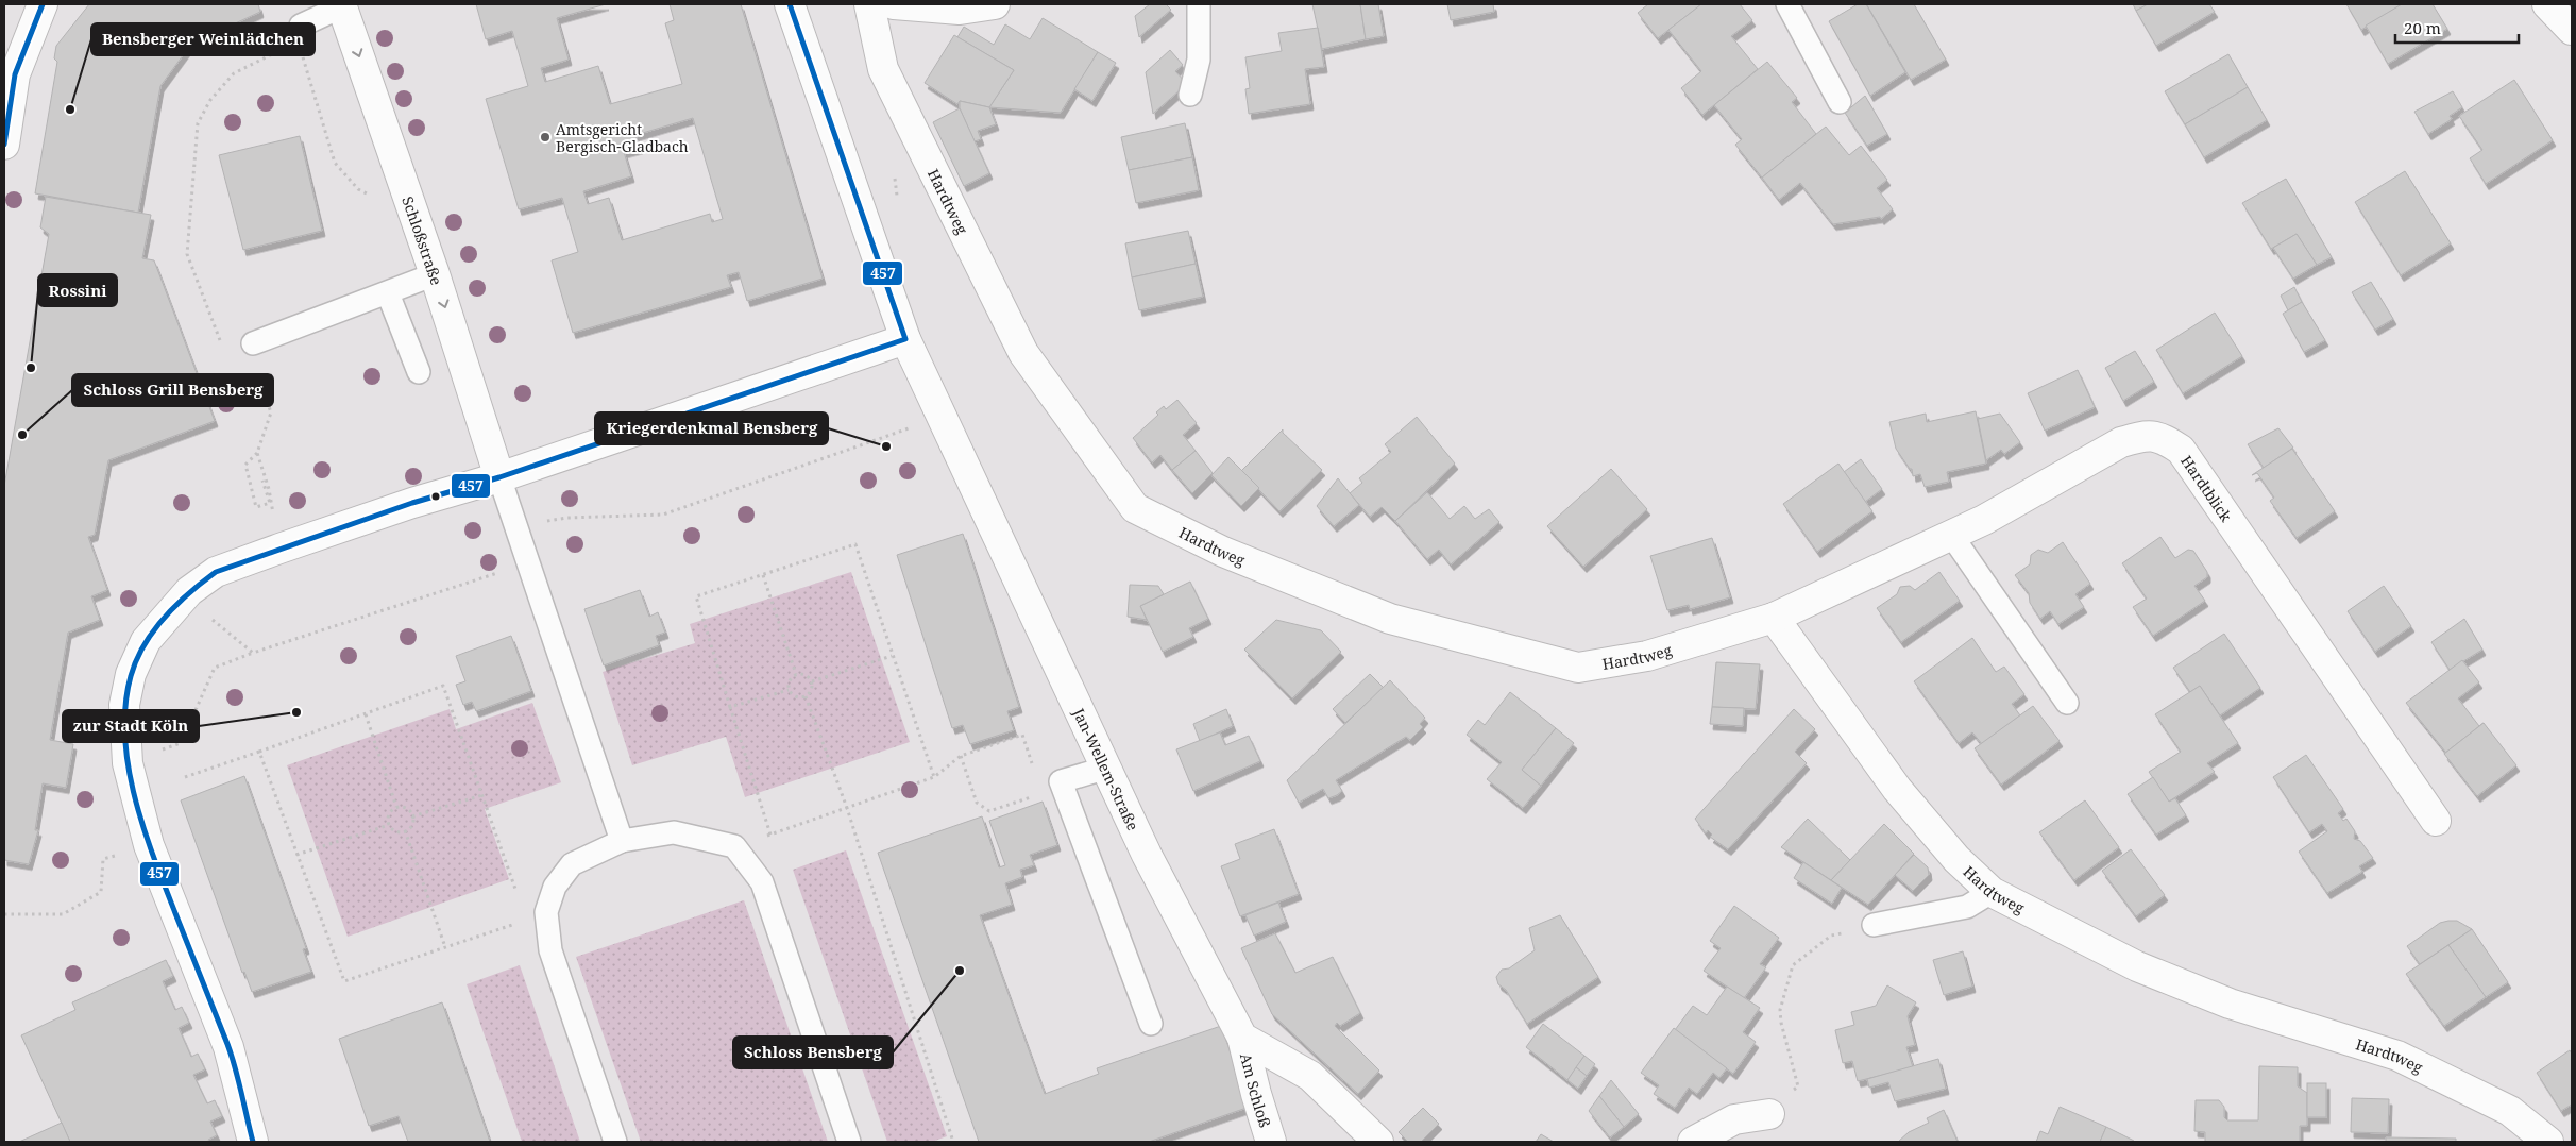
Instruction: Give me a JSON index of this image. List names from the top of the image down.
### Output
{
  "streets": {
    "street": [
      "Hardtweg",
      "Schloßstraße",
      "Hardtblick",
      "Jan-Wellem-Straße",
      "Am Schloß"
    ]
  },
  "crossings": [
    ["Hardtweg", "Hardtblick"],
    ["Jan-Wellem-Straße", "Am Schloß"]
  ],
  "one_way": ["Schloßstraße"],
  "places": [
    "Bensberger Weinlädchen",
    "Amtsgericht Bergisch-Gladbach",
    "Rossini",
    "Schloss Grill Bensberg",
    "Kriegerdenkmal Bensberg",
    "zur Stadt Köln",
    "Schloss Bensberg"
  ],
  "lines": ["transit line 457"],
  "scale_bar": "20 m"
}
